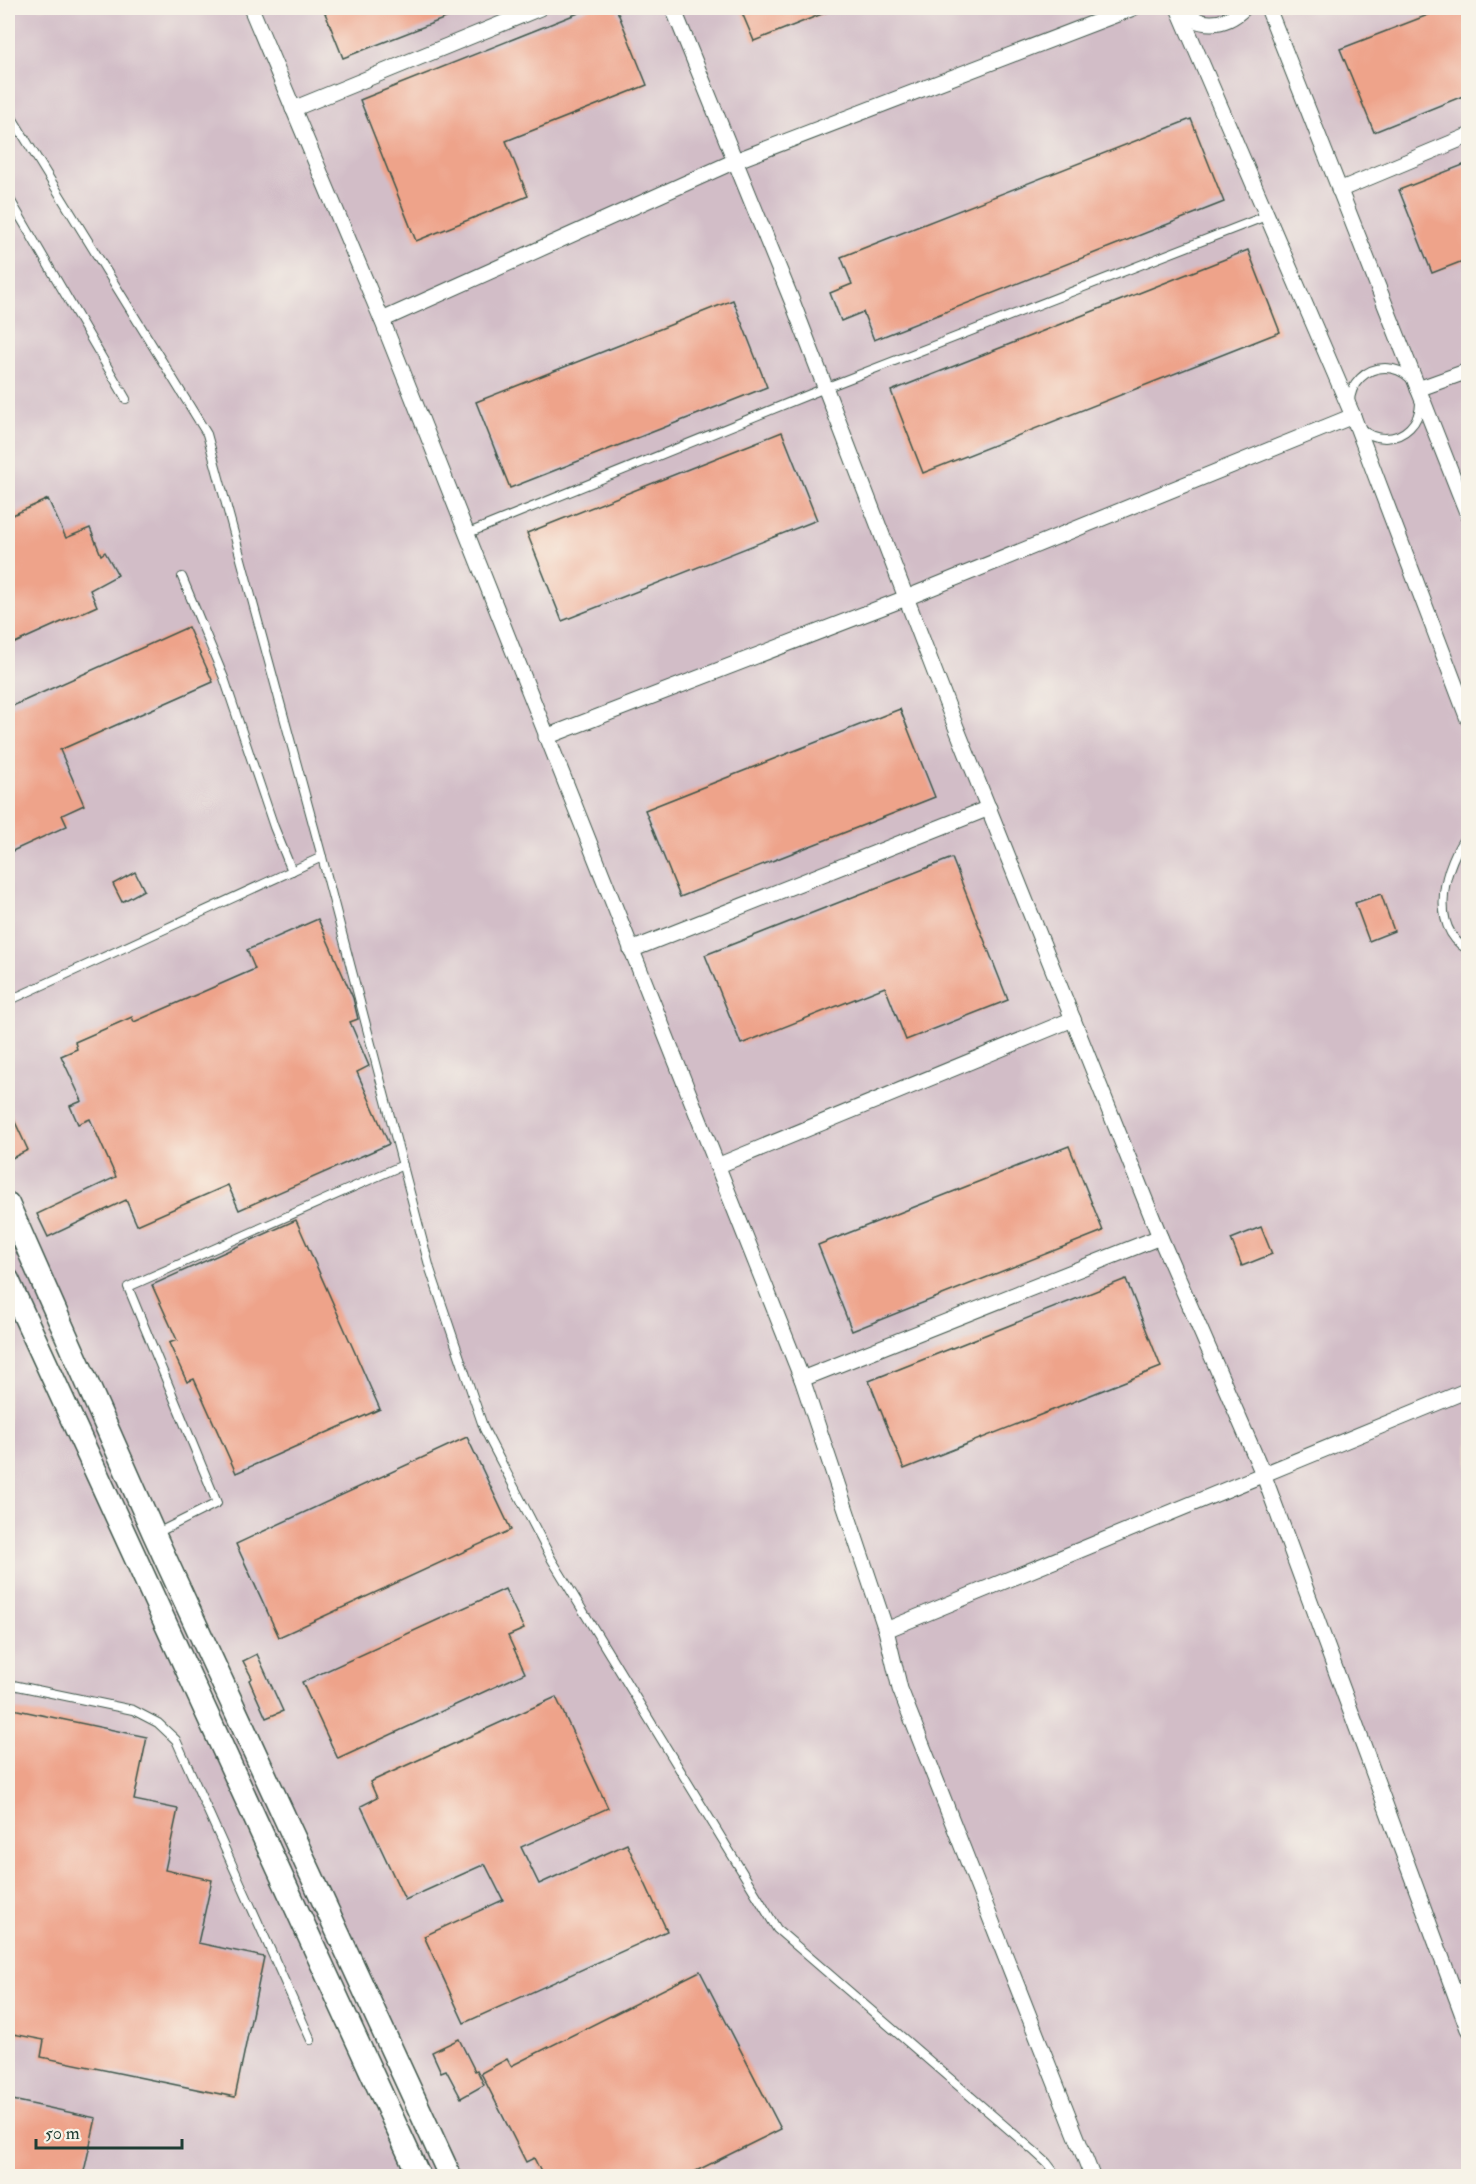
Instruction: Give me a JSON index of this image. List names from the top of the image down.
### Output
{
  "scale_bar": "50 m"
}
